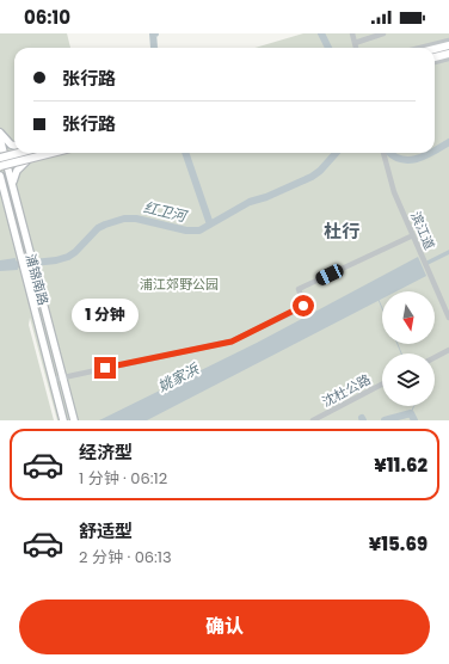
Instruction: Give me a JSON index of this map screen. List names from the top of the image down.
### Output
{
  "streets": {
    "main road": ["浦锦南路"],
    "street": ["滨江道", "沈杜公路"]
  },
  "districts": ["杜行"],
  "water": ["红卫河", "姚家浜"],
  "parks": ["浦江郊野公园"],
  "north": "bottom",
  "page": {
    "status": "06:10",
    "banner": ["张行路", "张行路"],
    "bubble": "1 分钟",
    "list": [
      {
        "name": "经济型",
        "note": "1 分钟 · 06:12",
        "value": "¥11.62"
      },
      {
        "name": "舒适型",
        "note": "2 分钟 · 06:13",
        "value": "¥15.69"
      }
    ],
    "buttons": "确认"
  }
}
